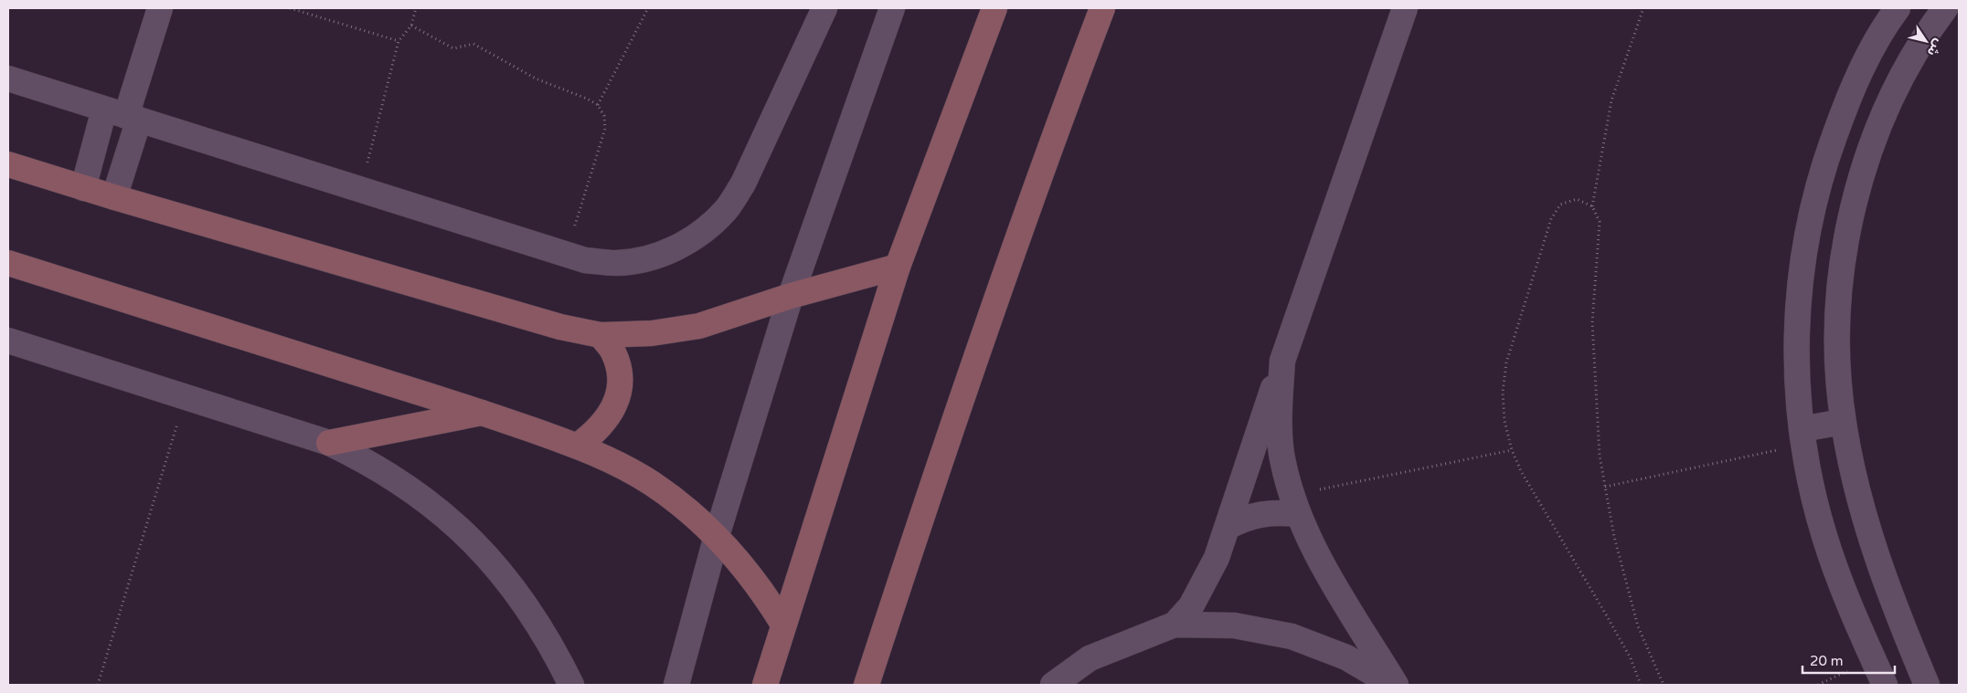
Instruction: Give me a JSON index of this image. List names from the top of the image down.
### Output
{
  "scale_bar": "20 m",
  "north": "bottom right"
}
